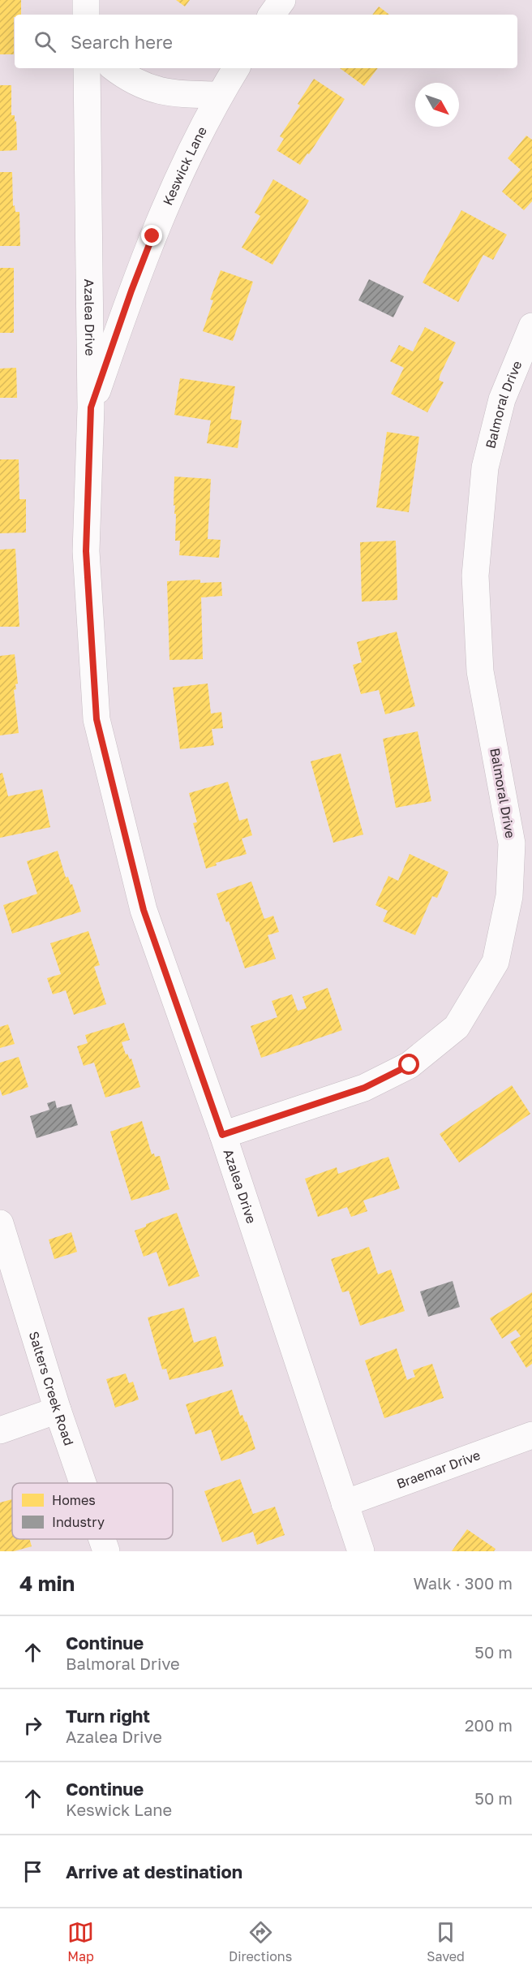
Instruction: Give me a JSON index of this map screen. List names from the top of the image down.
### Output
{
  "streets": {
    "street": [
      "Keswick Lane",
      "Azalea Drive",
      "Balmoral Drive",
      "Salters Creek Road",
      "Braemar Drive"
    ]
  },
  "crossings": [
    ["Keswick Lane", "Azalea Drive"],
    ["Azalea Drive", "Balmoral Drive"],
    ["Azalea Drive", "Braemar Drive"]
  ],
  "legend": ["Homes", "Industry"],
  "north": "bottom right",
  "page": {
    "search": "Search here",
    "heading": ["4 min", "Walk · 300 m"],
    "list": [
      ["Continue", "Balmoral Drive", "50 m"],
      ["Turn right", "Azalea Drive", "200 m"],
      ["Continue", "Keswick Lane", "50 m"],
      "Arrive at destination"
    ],
    "nav": ["Map", "Directions", "Saved"]
  }
}
